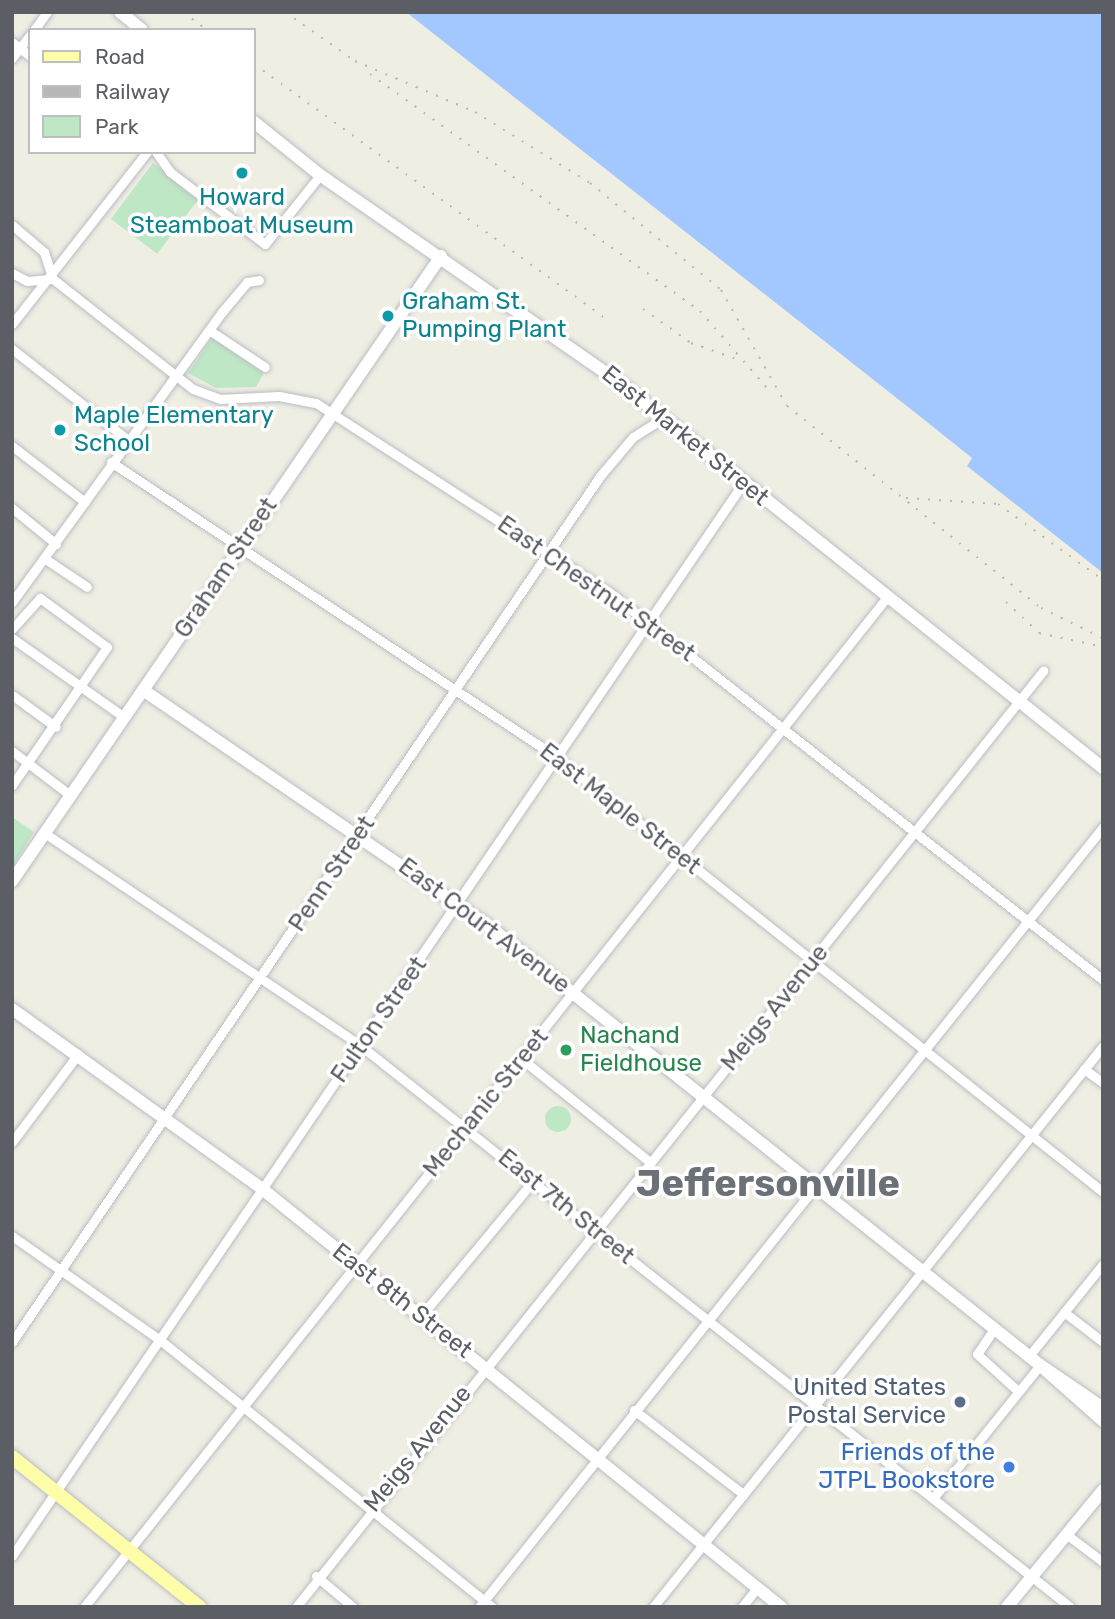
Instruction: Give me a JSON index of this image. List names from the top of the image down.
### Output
{
  "streets": {
    "street": [
      "East Market Street",
      "Graham Street",
      "East Chestnut Street",
      "East Maple Street",
      "Penn Street",
      "East Court Avenue",
      "Meigs Avenue",
      "Fulton Street",
      "Mechanic Street",
      "East 7th Street",
      "East 8th Street"
    ]
  },
  "crossings": [
    ["East Market Street", "Graham Street"],
    ["East Market Street", "Penn Street"],
    ["East Market Street", "Meigs Avenue"],
    ["East Market Street", "Fulton Street"],
    ["East Market Street", "Mechanic Street"],
    ["Graham Street", "East Chestnut Street"],
    ["Graham Street", "East Maple Street"],
    ["Graham Street", "East Court Avenue"],
    ["Graham Street", "East 7th Street"],
    ["East Chestnut Street", "Penn Street"],
    ["East Chestnut Street", "Meigs Avenue"],
    ["East Chestnut Street", "Fulton Street"],
    ["East Chestnut Street", "Mechanic Street"],
    ["East Maple Street", "Penn Street"],
    ["East Maple Street", "Meigs Avenue"],
    ["East Maple Street", "Fulton Street"],
    ["East Maple Street", "Mechanic Street"],
    ["Penn Street", "East Court Avenue"],
    ["Penn Street", "East 7th Street"],
    ["Penn Street", "East 8th Street"],
    ["East Court Avenue", "Meigs Avenue"],
    ["East Court Avenue", "Fulton Street"],
    ["East Court Avenue", "Mechanic Street"],
    ["Meigs Avenue", "East 7th Street"],
    ["Meigs Avenue", "East 8th Street"],
    ["Fulton Street", "East 7th Street"],
    ["Fulton Street", "East 8th Street"],
    ["Mechanic Street", "East 7th Street"],
    ["Mechanic Street", "East 8th Street"]
  ],
  "districts": ["Jeffersonville"],
  "places": [
    "Howard Steamboat Museum",
    "Graham St. Pumping Plant",
    "Maple Elementary School",
    "Nachand Fieldhouse",
    "United States Postal Service",
    "Friends of the JTPL Bookstore"
  ],
  "legend": ["Road", "Railway", "Park"]
}
